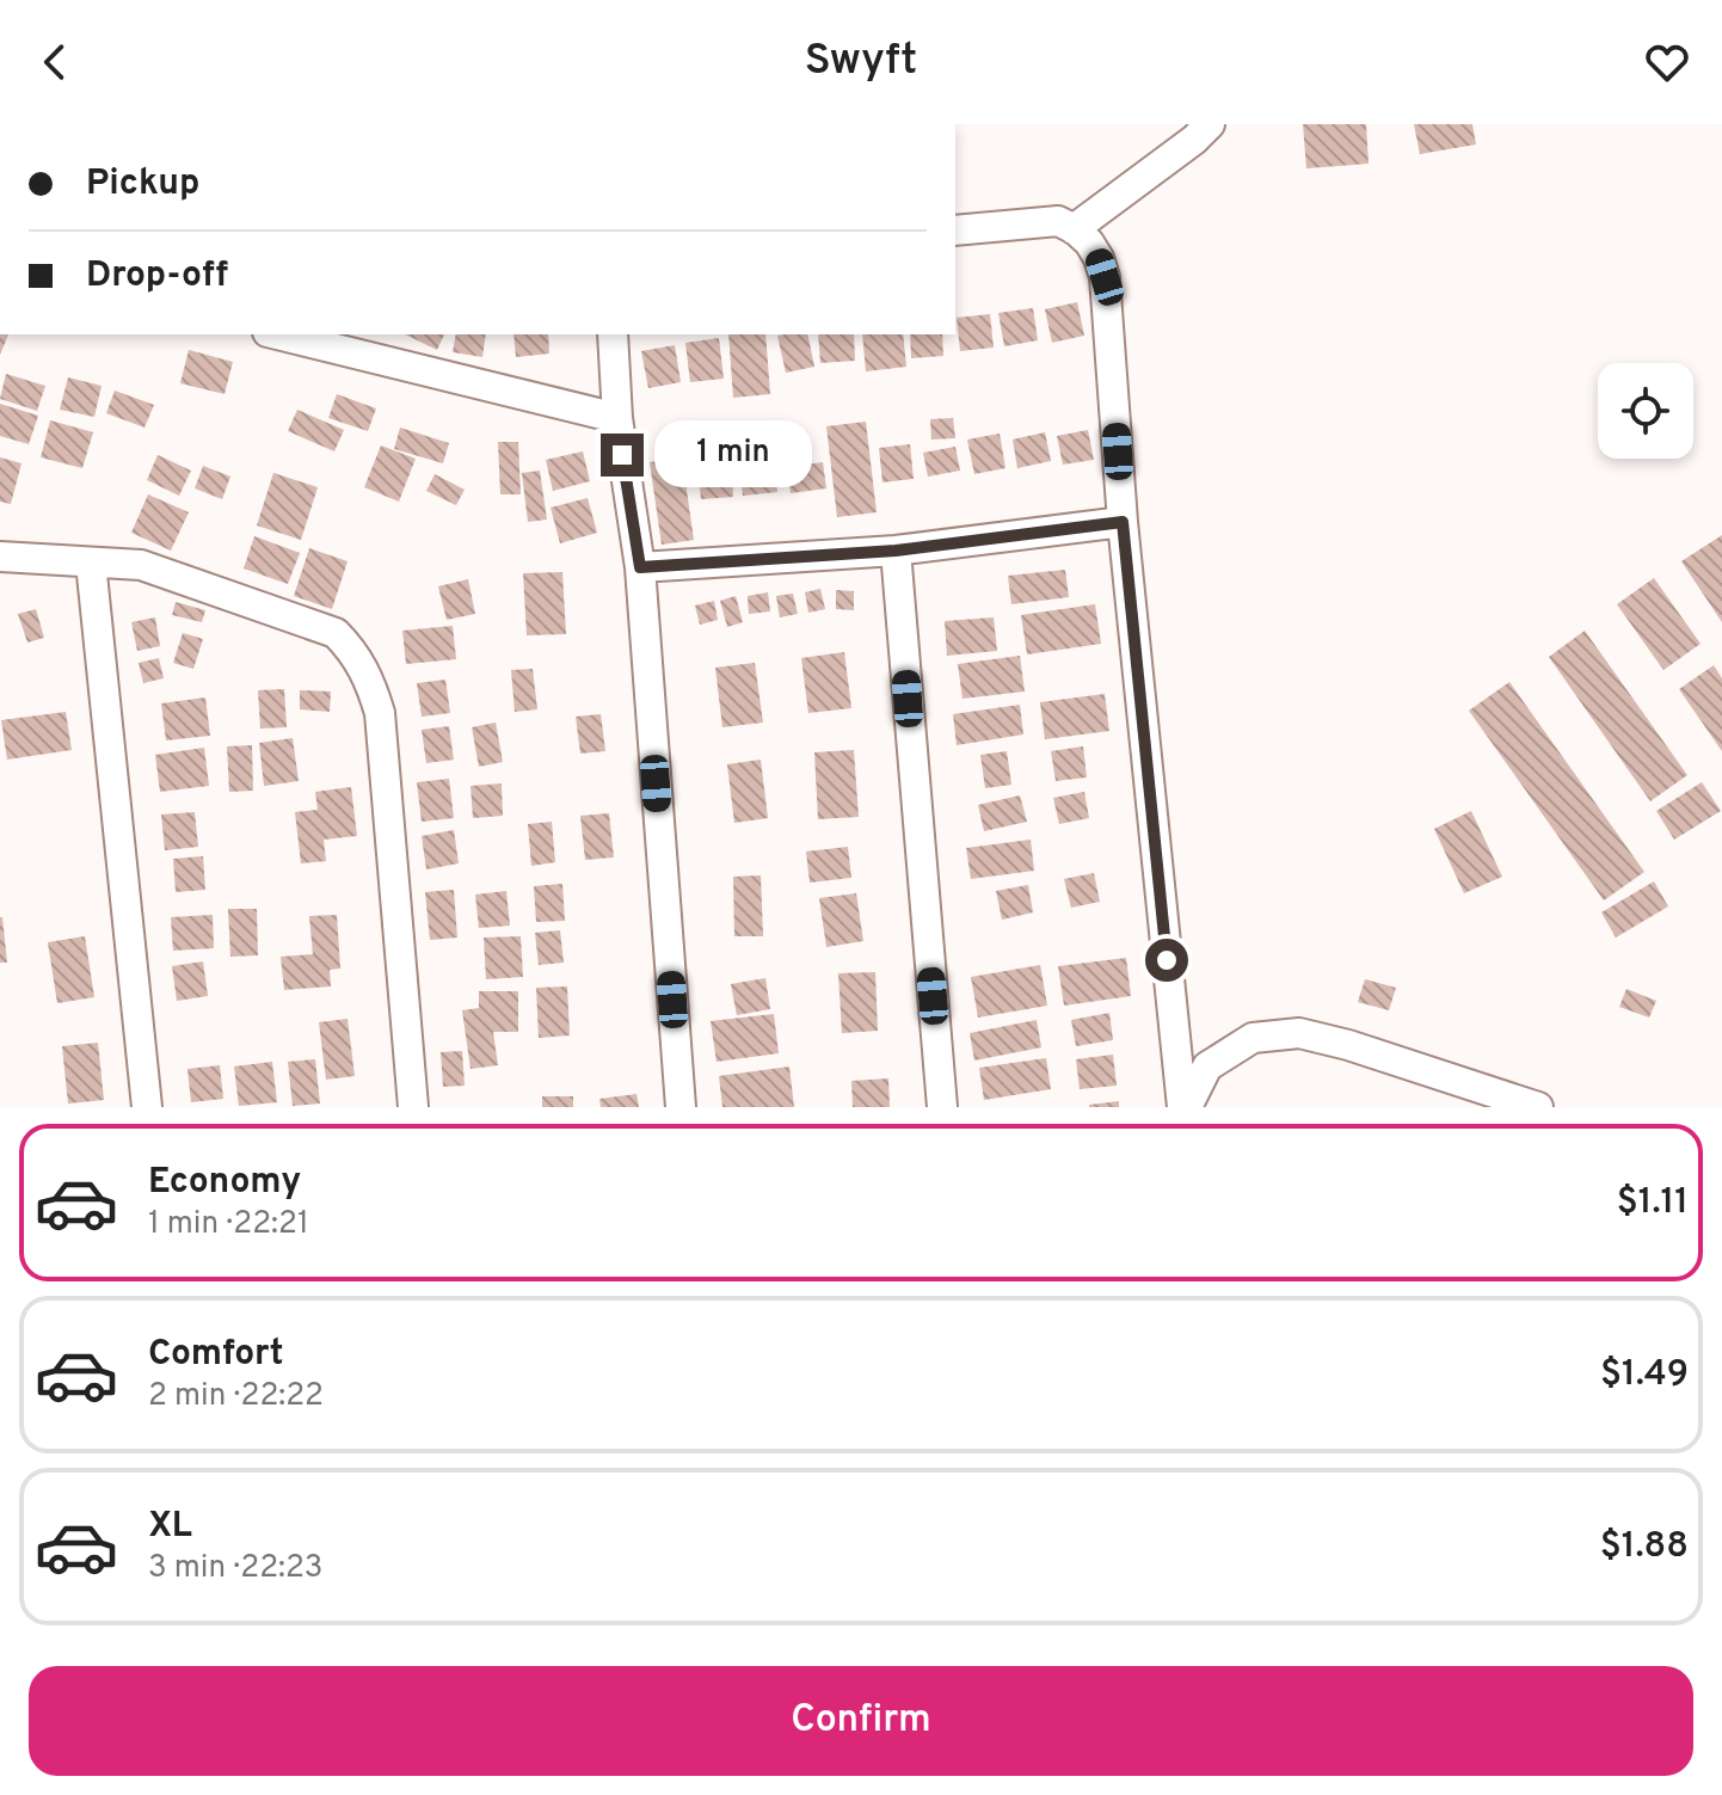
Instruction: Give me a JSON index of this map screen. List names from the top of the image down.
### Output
{
  "page": {
    "header": "Swyft",
    "banner": ["Pickup", "Drop-off"],
    "bubble": "1 min",
    "list": [
      {
        "name": "Economy",
        "note": "1 min · 22:21",
        "value": "$1.11"
      },
      {
        "name": "Comfort",
        "note": "2 min · 22:22",
        "value": "$1.49"
      },
      {
        "name": "XL",
        "note": "3 min · 22:23",
        "value": "$1.88"
      }
    ],
    "buttons": "Confirm"
  }
}
